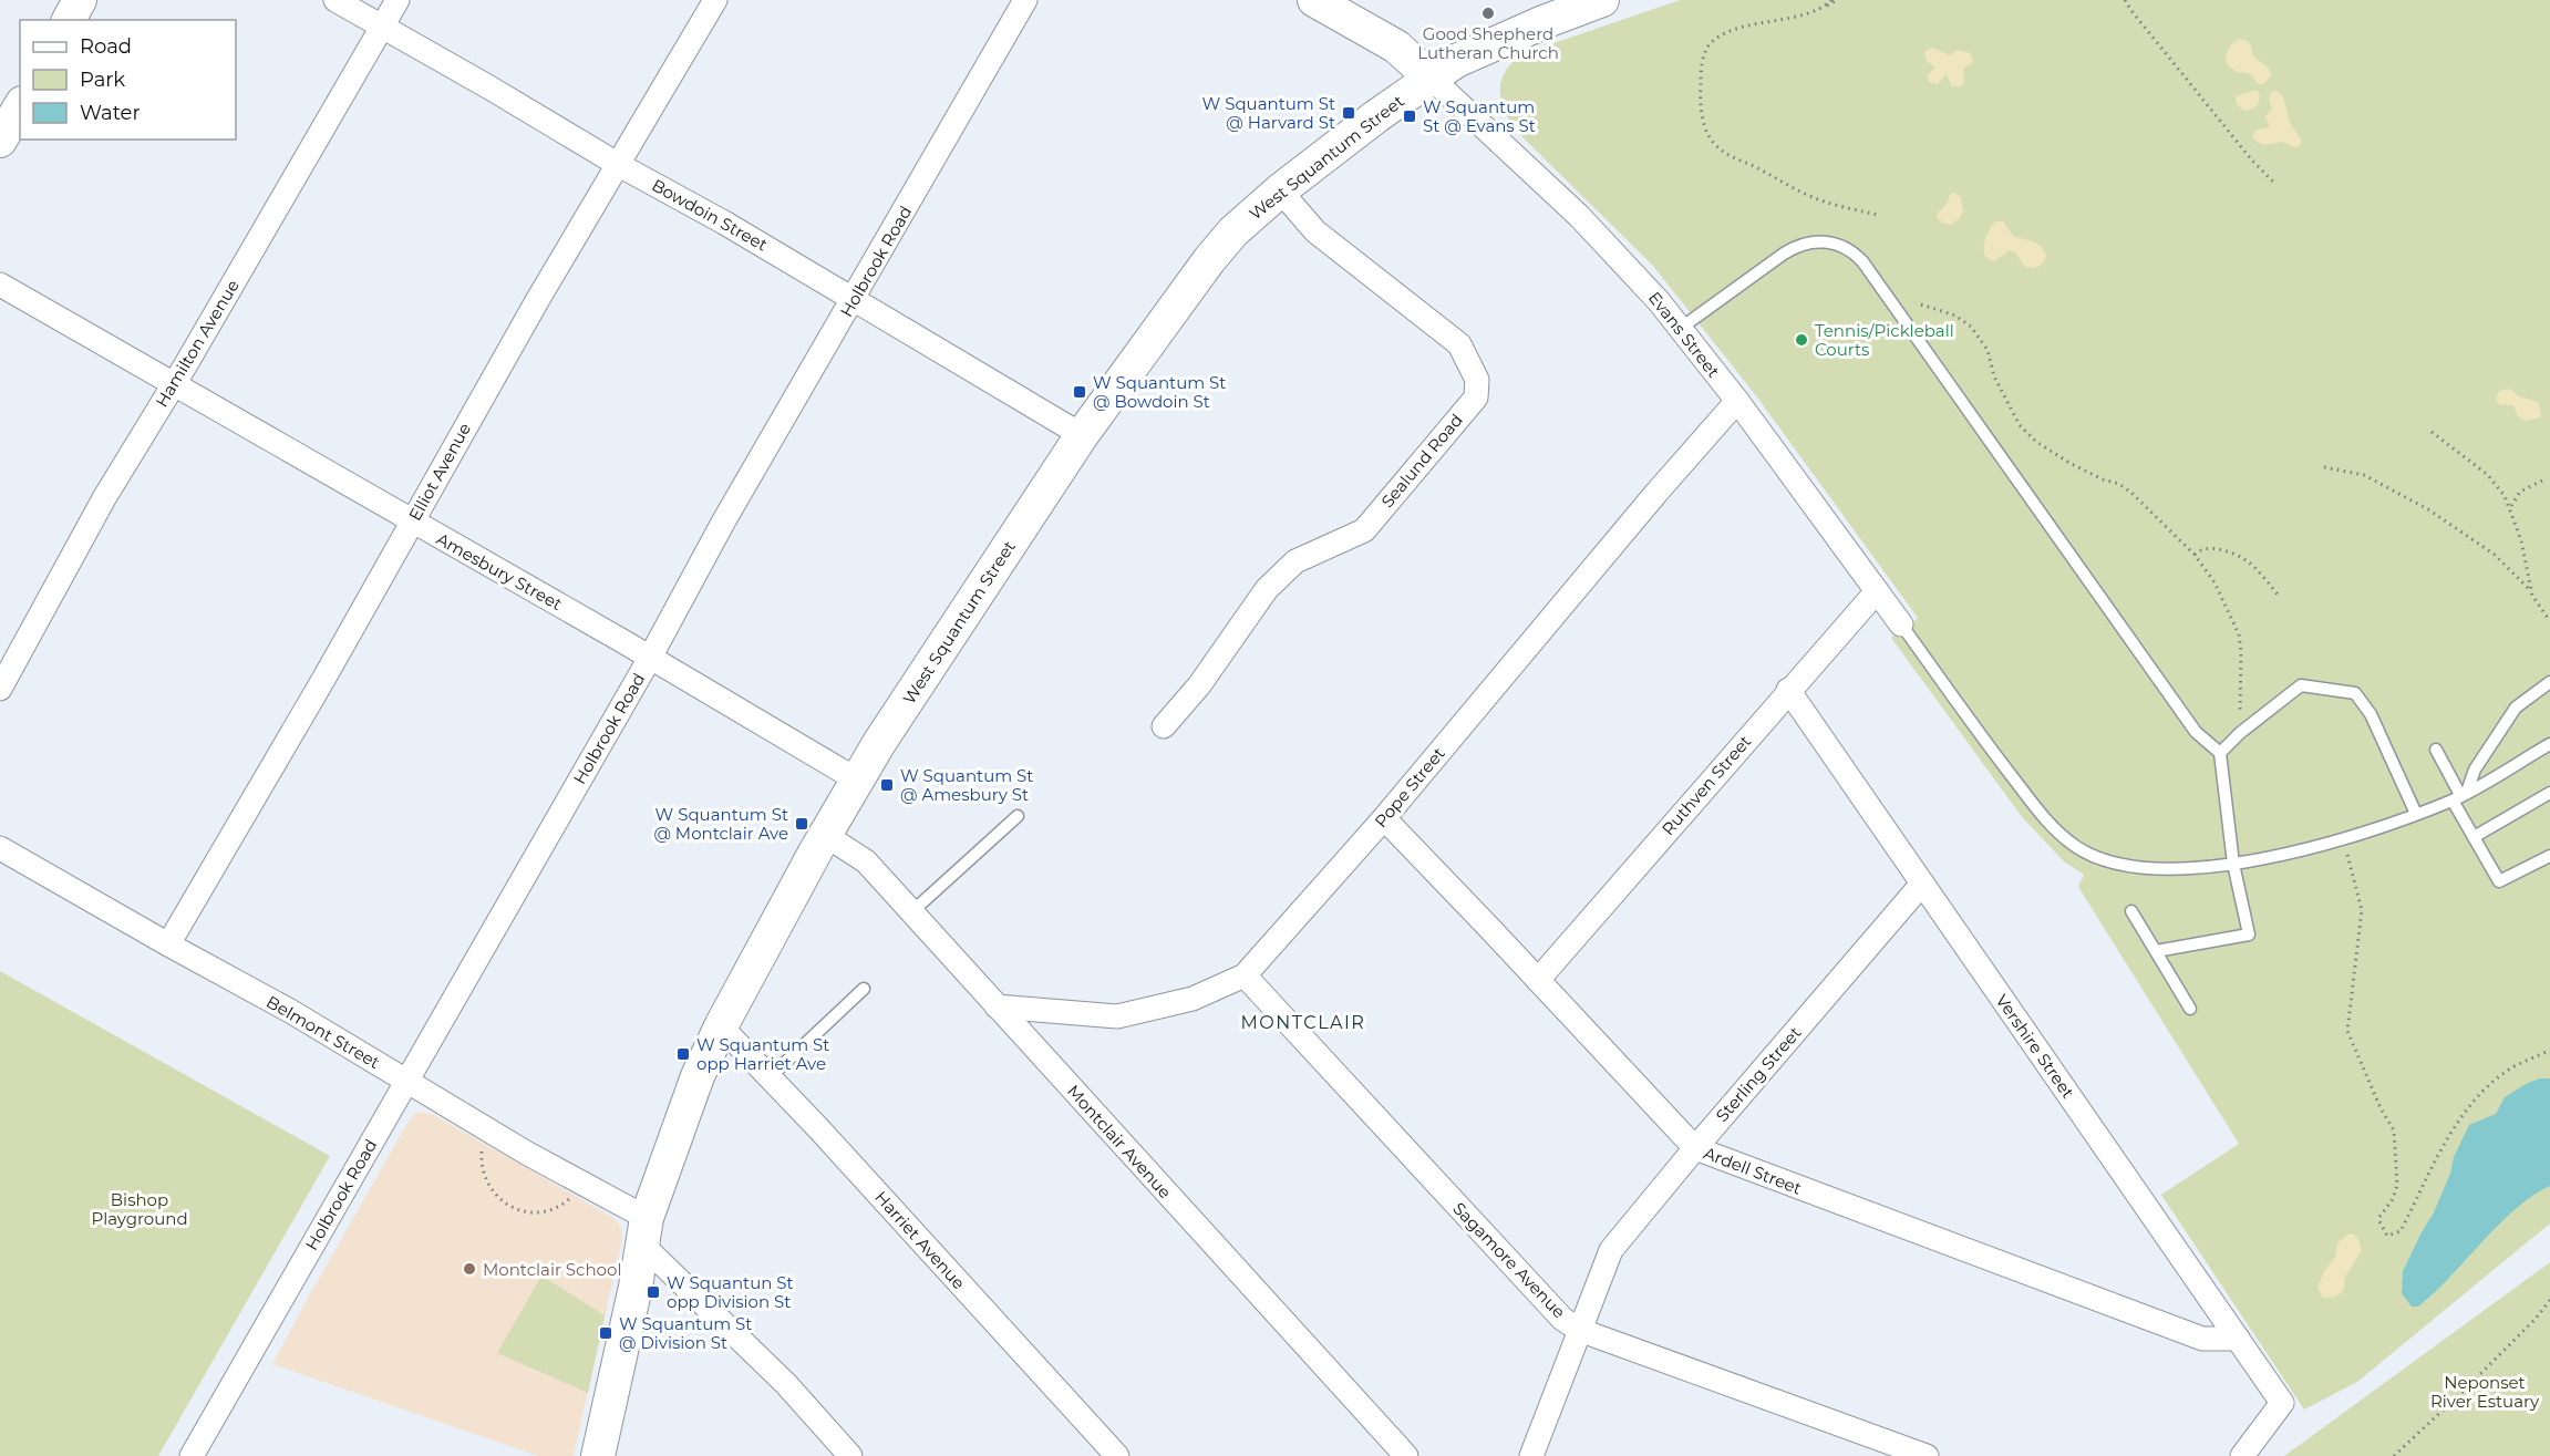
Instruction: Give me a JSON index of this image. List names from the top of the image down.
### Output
{
  "streets": {
    "main road": ["West Squantum Street"],
    "street": [
      "Bowdoin Street",
      "Holbrook Road",
      "Evans Street",
      "Hamilton Avenue",
      "Sealund Road",
      "Elliot Avenue",
      "Amesbury Street",
      "Ruthven Street",
      "Pope Street",
      "Belmont Street",
      "Vershire Street",
      "Sterling Street",
      "Montclair Avenue",
      "Ardell Street",
      "Harriet Avenue",
      "Sagamore Avenue"
    ]
  },
  "crossings": [
    ["West Squantum Street", "Bowdoin Street"],
    ["West Squantum Street", "Evans Street"],
    ["West Squantum Street", "Sealund Road"],
    ["West Squantum Street", "Amesbury Street"],
    ["West Squantum Street", "Belmont Street"],
    ["West Squantum Street", "Montclair Avenue"],
    ["West Squantum Street", "Harriet Avenue"],
    ["Bowdoin Street", "Holbrook Road"],
    ["Bowdoin Street", "Hamilton Avenue"],
    ["Bowdoin Street", "Elliot Avenue"],
    ["Holbrook Road", "Amesbury Street"],
    ["Holbrook Road", "Belmont Street"],
    ["Evans Street", "Ruthven Street"],
    ["Evans Street", "Pope Street"],
    ["Hamilton Avenue", "Amesbury Street"],
    ["Elliot Avenue", "Amesbury Street"],
    ["Elliot Avenue", "Belmont Street"],
    ["Ruthven Street", "Vershire Street"],
    ["Ruthven Street", "Ardell Street"],
    ["Pope Street", "Montclair Avenue"],
    ["Pope Street", "Ardell Street"],
    ["Pope Street", "Sagamore Avenue"],
    ["Vershire Street", "Sterling Street"],
    ["Vershire Street", "Ardell Street"],
    ["Sterling Street", "Ardell Street"],
    ["Sterling Street", "Sagamore Avenue"]
  ],
  "districts": ["MONTCLAIR"],
  "parks": ["Bishop Playground", "Neponset River Estuary"],
  "places": {
    "other": ["Good Shepherd Lutheran Church", "Tennis/Pickleball Courts", "Montclair School"],
    "transit": [
      "W Squantum St @ Harvard St",
      "W Squantum St @ Evans St",
      "W Squantum St @ Bowdoin St",
      "W Squantum St @ Amesbury St",
      "W Squantum St @ Montclair Ave",
      "W Squantum St opp Harriet Ave",
      "W Squantun St opp Division St",
      "W Squantum St @ Division St"
    ]
  },
  "legend": ["Road", "Park", "Water"]
}
